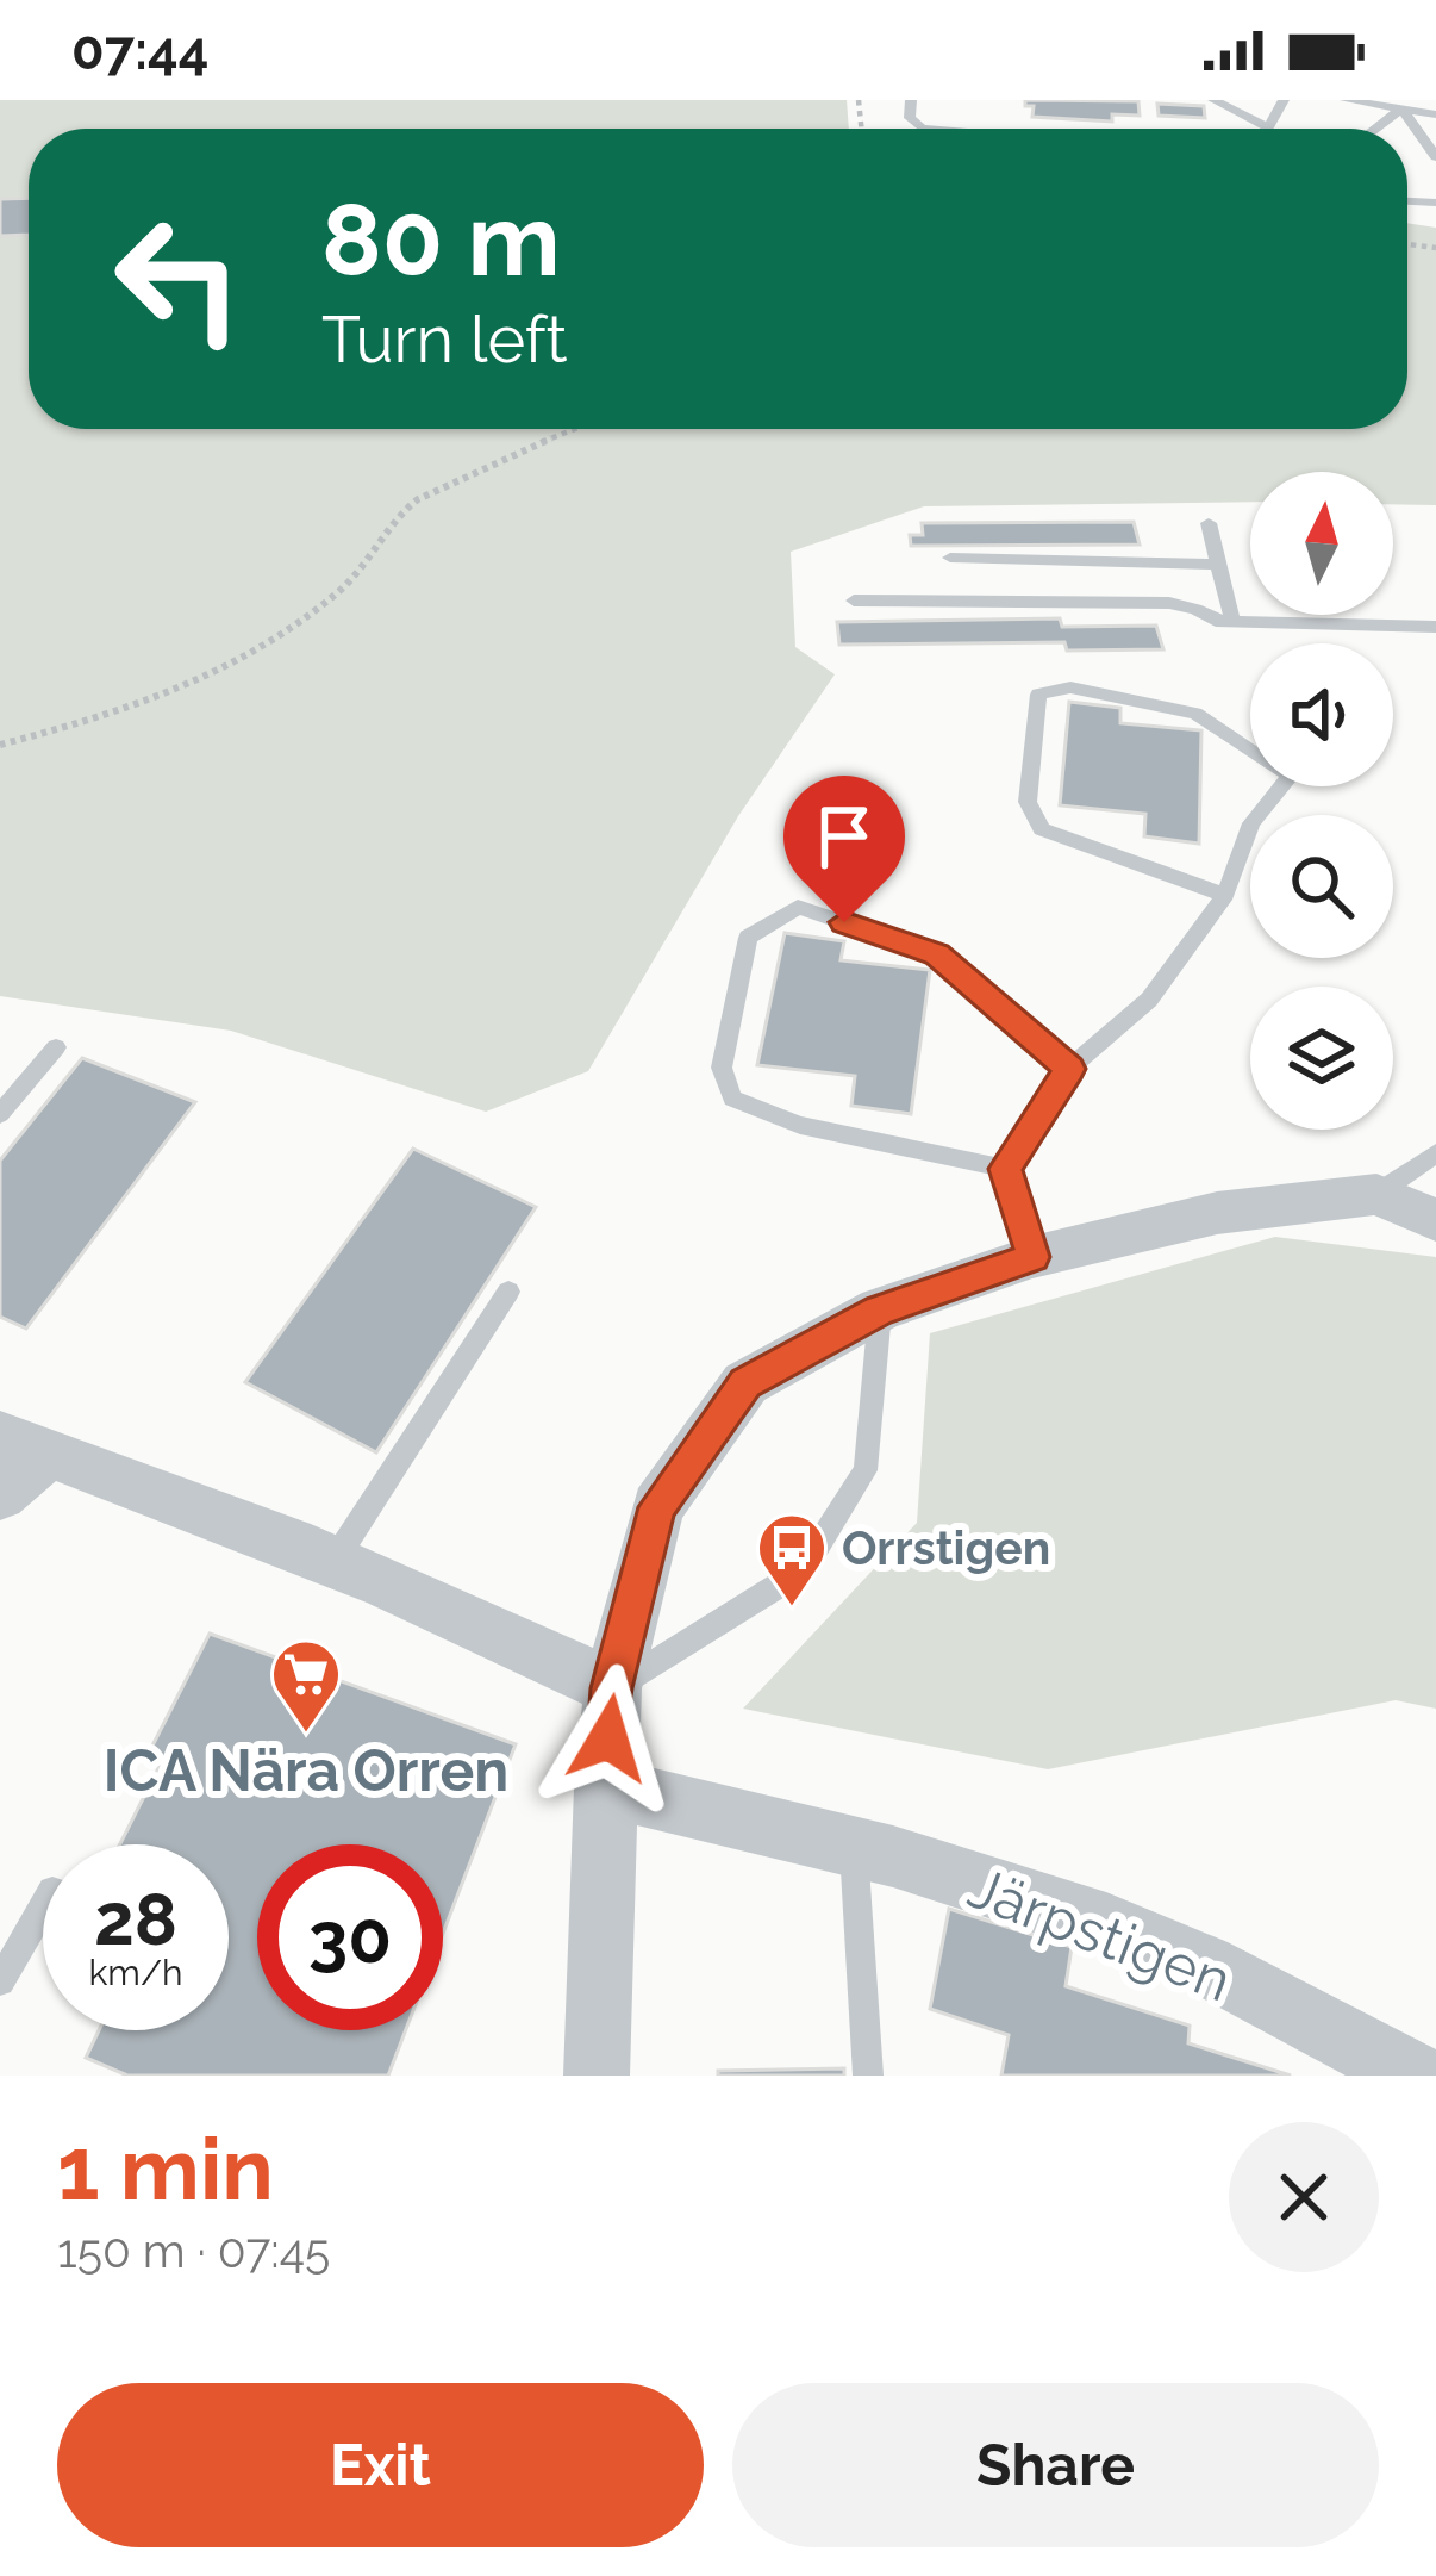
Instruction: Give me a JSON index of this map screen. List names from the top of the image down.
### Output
{
  "streets": {
    "street": ["Järpstigen"]
  },
  "places": {
    "bus stop": ["Orrstigen"],
    "supermarket": ["ICA Nära Orren"]
  },
  "north": "top",
  "page": {
    "status": "07:44",
    "turn": ["80 m", "Turn left"],
    "speed": "28 km/h",
    "limit": "30",
    "heading": ["1 min", "150 m · 07:45"],
    "buttons": ["Exit", "Share"]
  }
}
